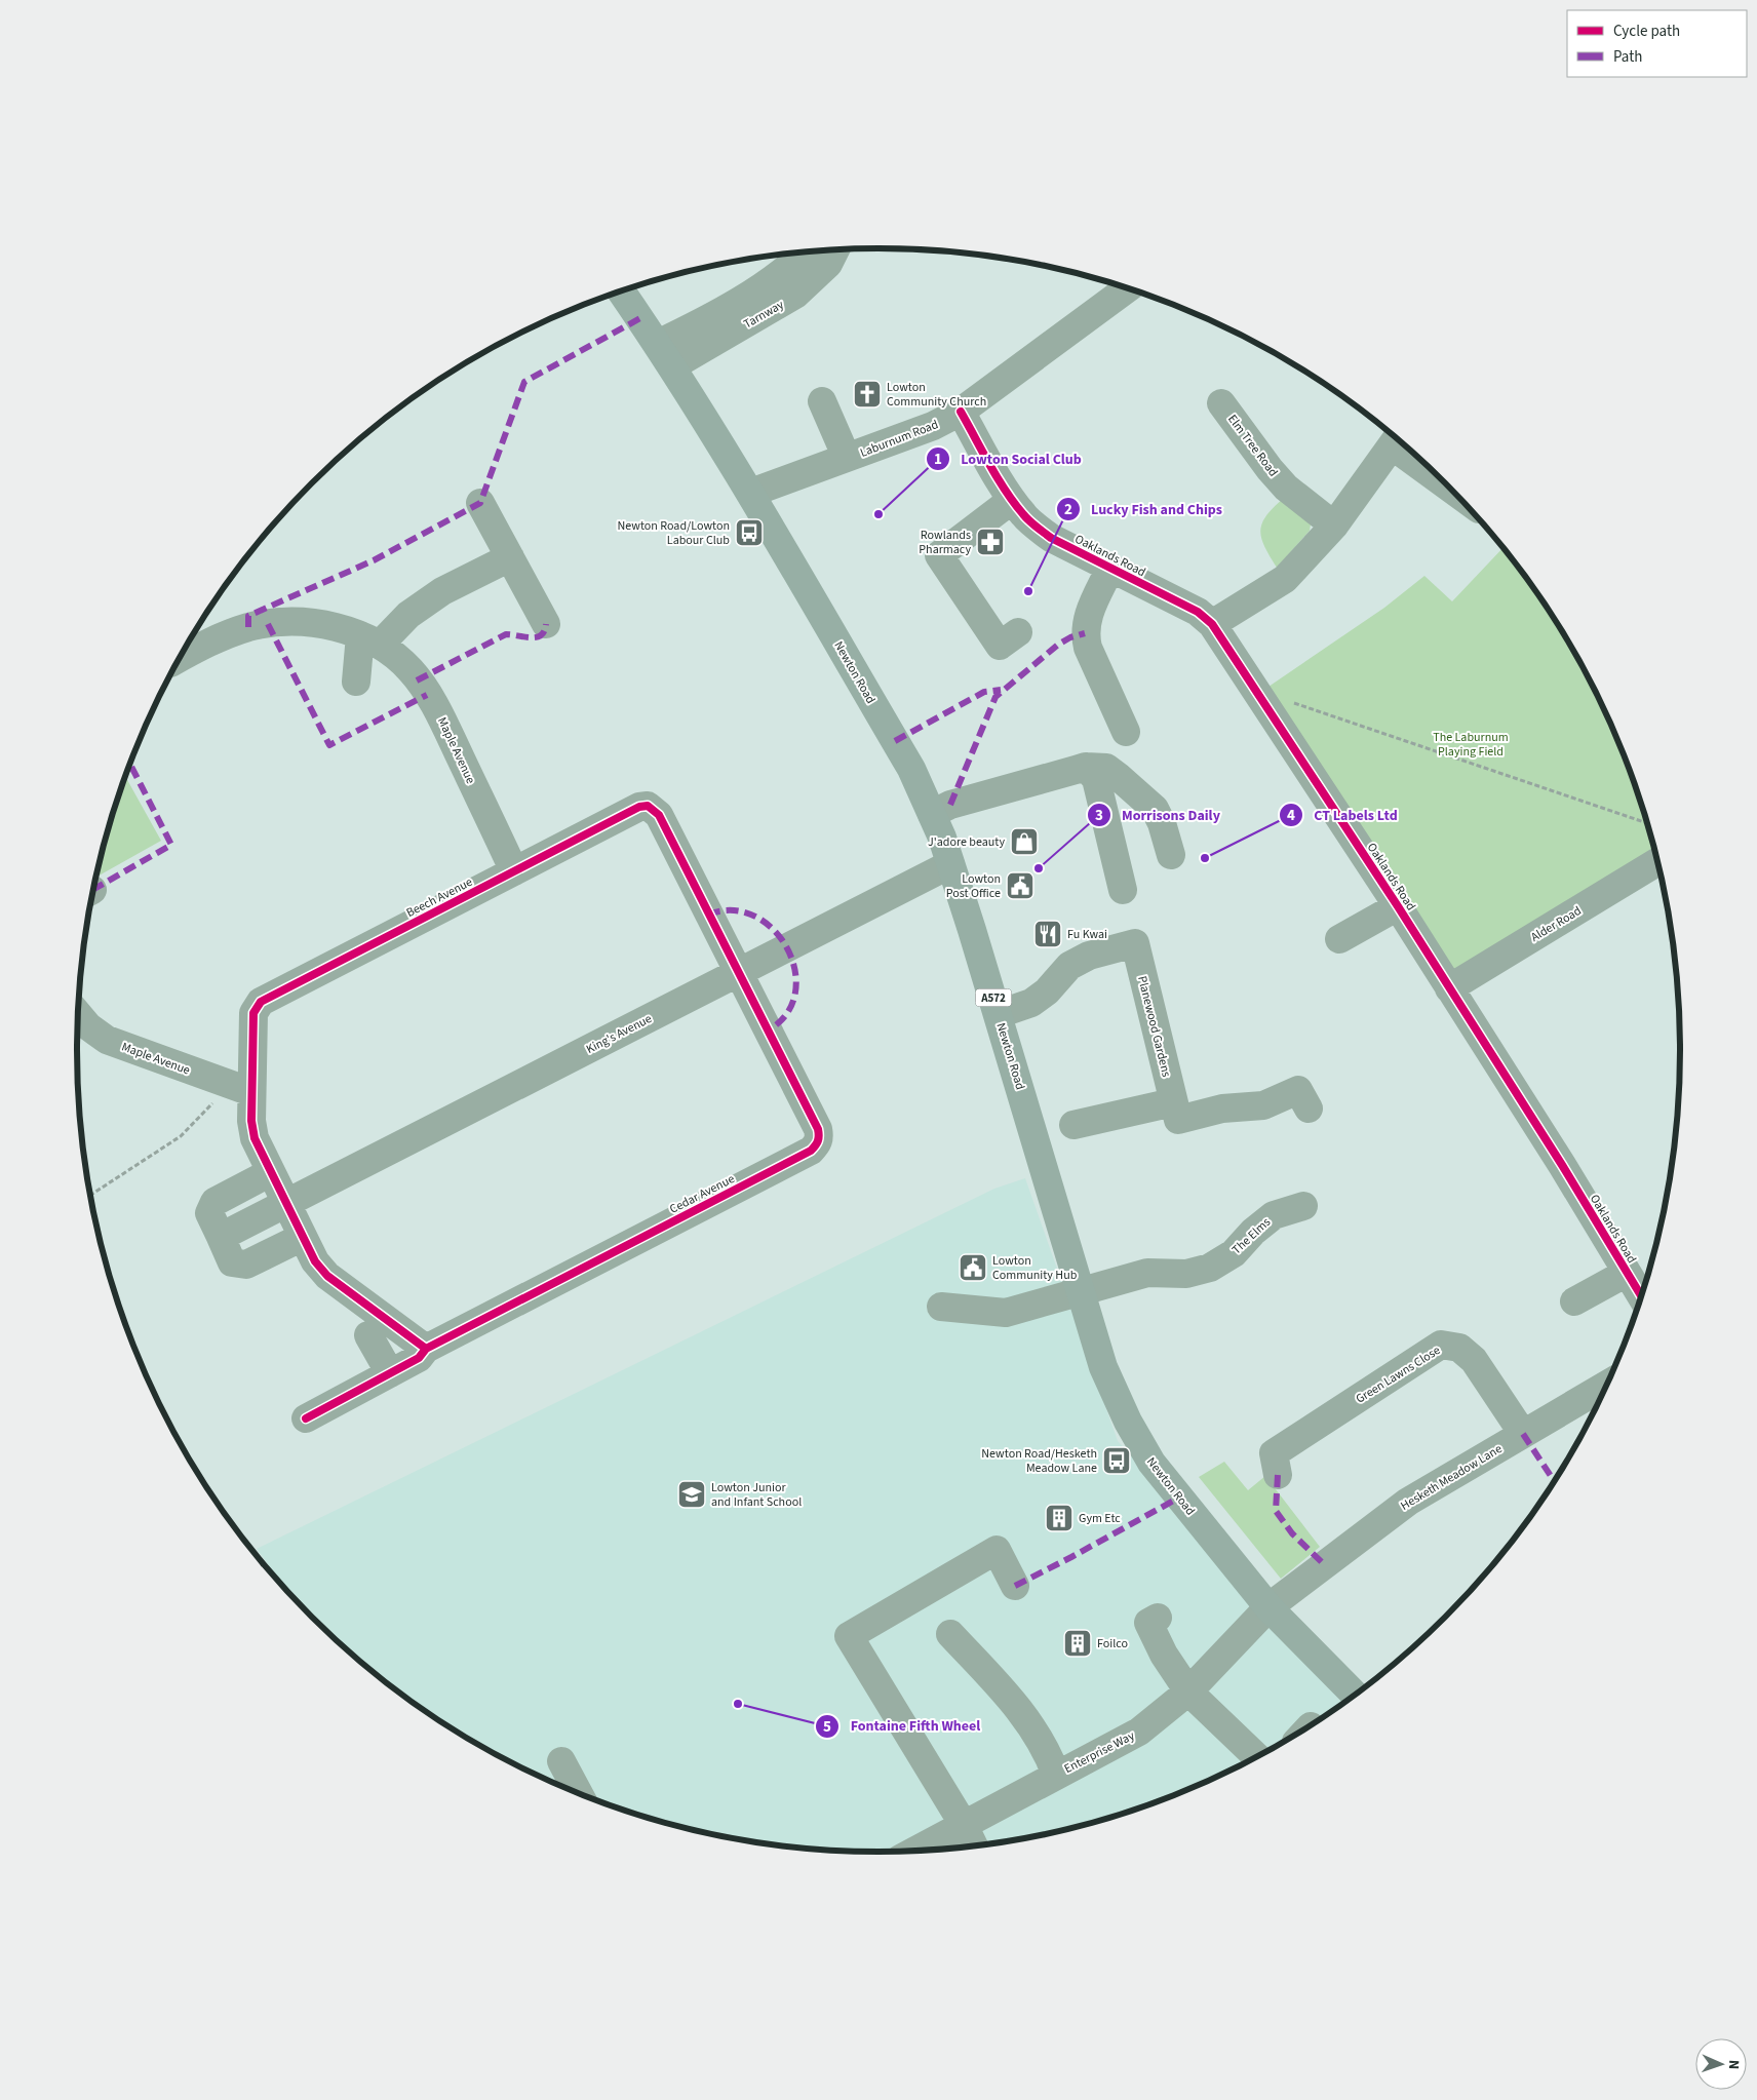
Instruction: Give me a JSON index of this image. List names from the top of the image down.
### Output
{
  "streets": {
    "main road": ["Newton Road", "A572"],
    "street": [
      "Tarnway",
      "Laburnum Road",
      "Elm Tree Road",
      "Oaklands Road",
      "Maple Avenue",
      "Beech Avenue",
      "Alder Road",
      "Planewood Gardens",
      "King's Avenue",
      "Cedar Avenue",
      "The Elms",
      "Green Lawns Close",
      "Hesketh Meadow Lane",
      "Enterprise Way"
    ]
  },
  "crossings": [
    ["Tarnway", "Newton Road"],
    ["Laburnum Road", "Oaklands Road"],
    ["Laburnum Road", "Newton Road"],
    ["Oaklands Road", "Alder Road"],
    ["Newton Road", "Planewood Gardens"],
    ["Newton Road", "King's Avenue"],
    ["Newton Road", "The Elms"],
    ["Newton Road", "Hesketh Meadow Lane"],
    ["Newton Road", "Enterprise Way"],
    ["Maple Avenue", "Beech Avenue"],
    ["Beech Avenue", "King's Avenue"],
    ["Beech Avenue", "Cedar Avenue"],
    ["King's Avenue", "Cedar Avenue"],
    ["Green Lawns Close", "Hesketh Meadow Lane"],
    ["Hesketh Meadow Lane", "Enterprise Way"]
  ],
  "parks": ["The Laburnum Playing Field"],
  "places": {
    "church": ["Lowton Community Church"],
    "other": [
      "Lowton Social Club",
      "Lucky Fish and Chips",
      "CT Labels Ltd",
      "Morrisons Daily",
      "Fontaine Fifth Wheel"
    ],
    "bus stop": ["Newton Road/Lowton Labour Club", "Newton Road/Hesketh Meadow Lane"],
    "pharmacy": ["Rowlands Pharmacy"],
    "shop": ["J'adore beauty"],
    "public building": ["Lowton Post Office", "Lowton Community Hub"],
    "restaurant": ["Fu Kwai"],
    "school or university": ["Lowton Junior and Infant School"],
    "building": ["Gym Etc", "Foilco"]
  },
  "legend": ["Cycle path", "Path"],
  "north": "right"
}
